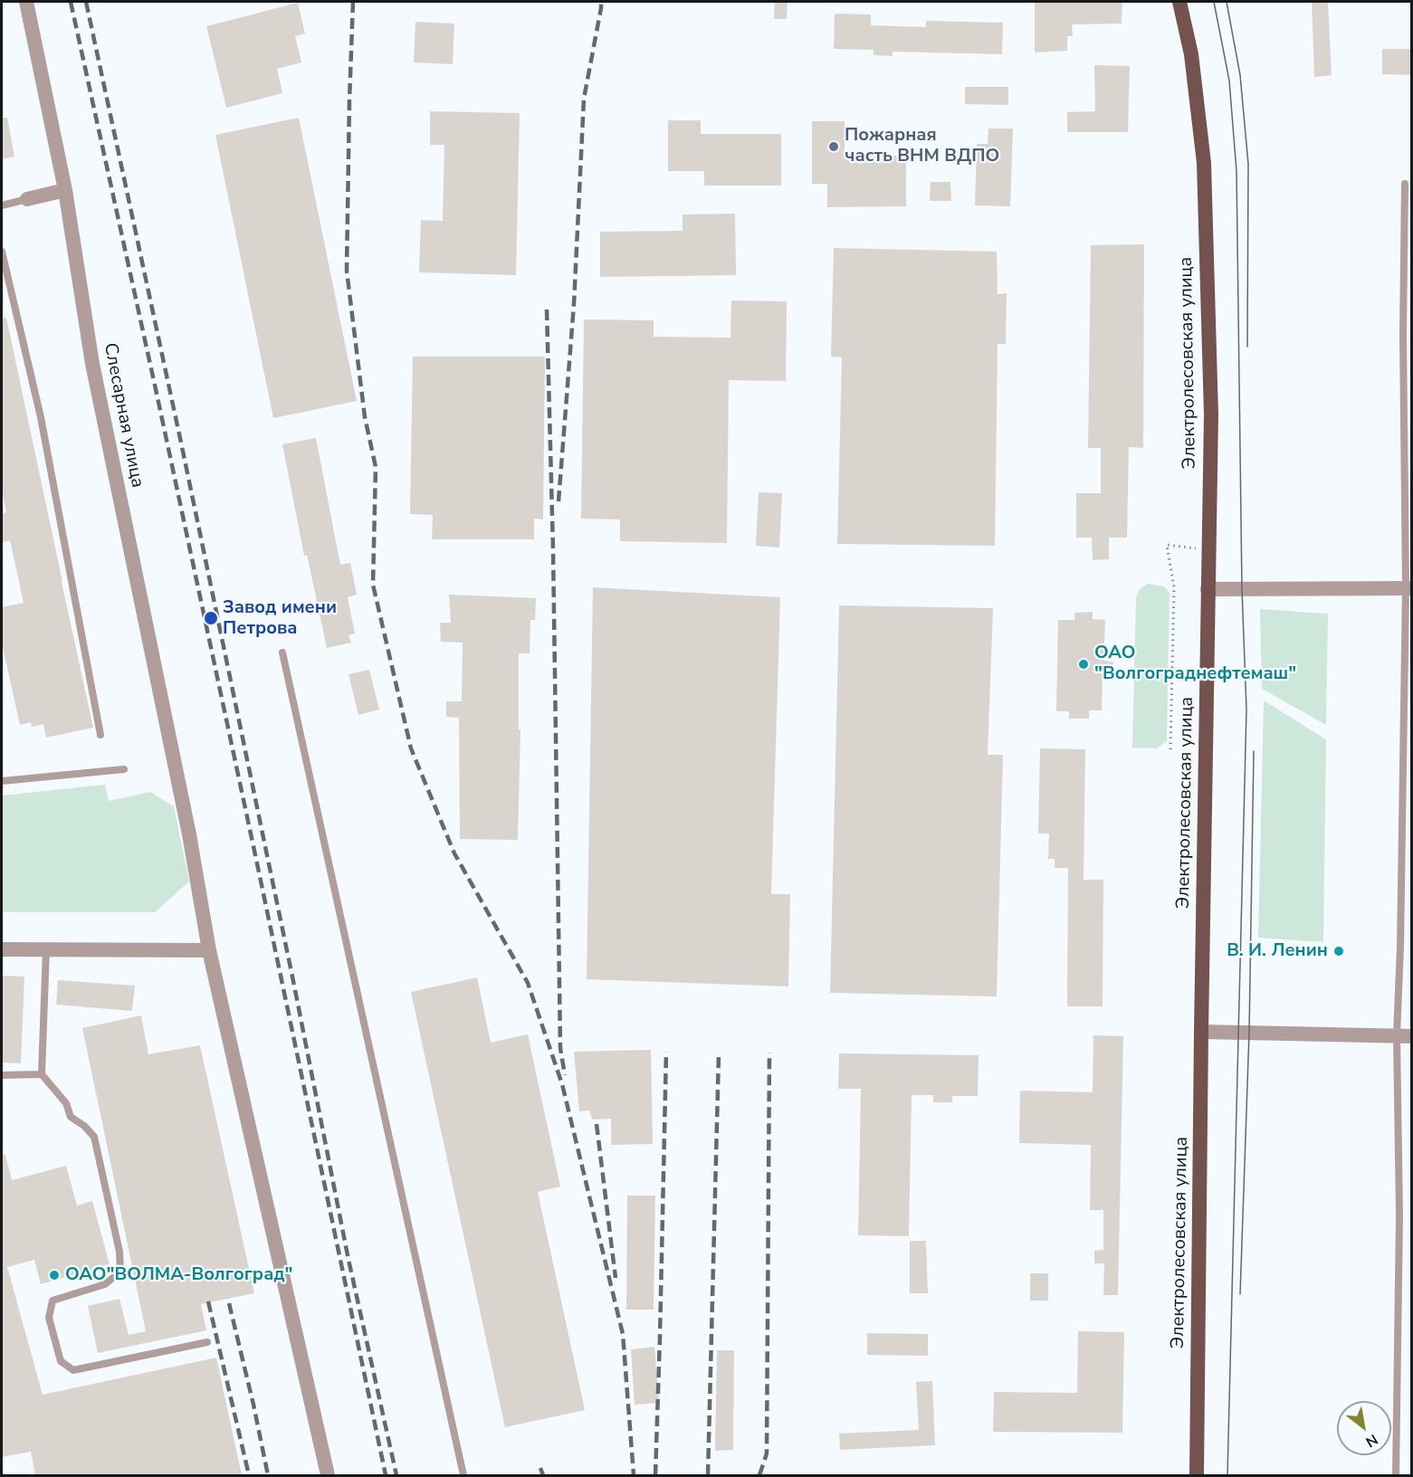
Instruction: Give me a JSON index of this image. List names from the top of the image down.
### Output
{
  "streets": {
    "main road": ["Электролесовская улица"],
    "street": ["Слесарная улица"]
  },
  "places": [
    "Пожарная часть ВНМ ВДПО",
    "Завод имени Петрова",
    "ОАО \"Волгограднефтемаш\"",
    "В. И. Ленин",
    "ОАО\"ВОЛМА-Волгоград\""
  ],
  "north": "bottom right"
}
